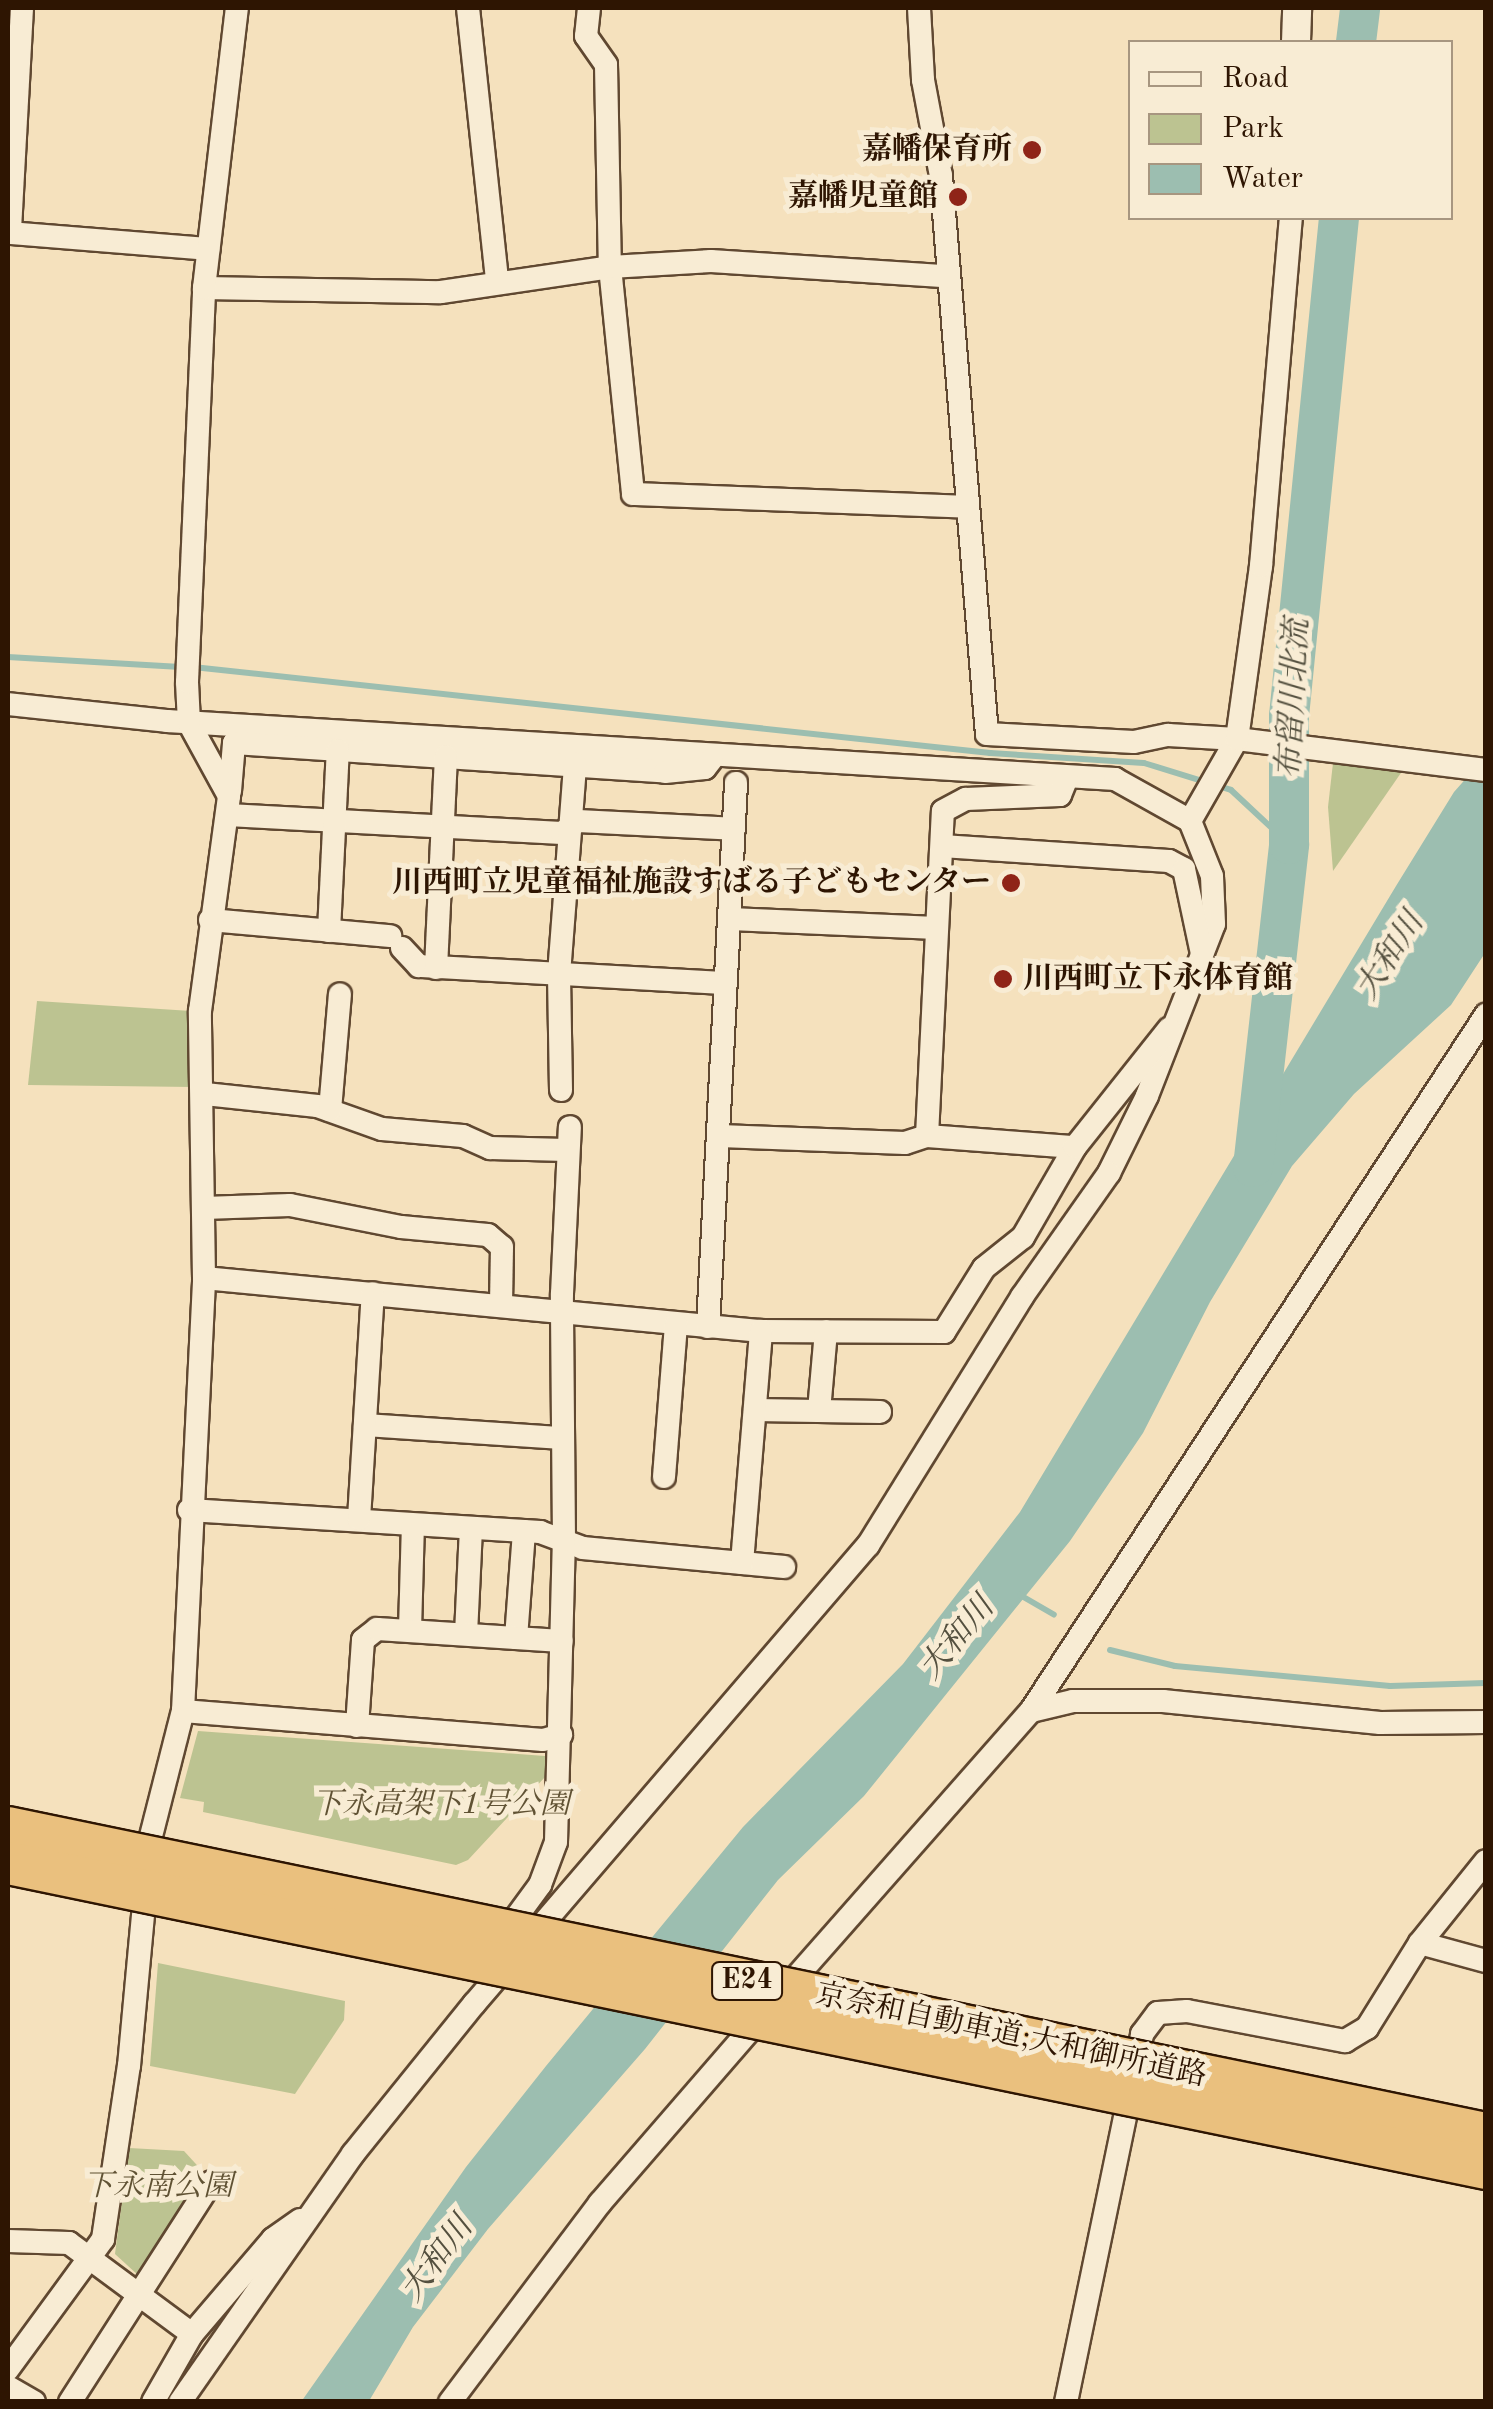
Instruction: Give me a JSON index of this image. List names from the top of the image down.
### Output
{
  "streets": {
    "highway": ["E24", "京奈和自動車道;大和御所道路"]
  },
  "water": ["布留川北流", "大和川"],
  "parks": ["下永高架下1号公園", "下永南公園"],
  "places": [
    "嘉幡保育所",
    "嘉幡児童館",
    "川西町立児童福祉施設すばる子どもセンター",
    "川西町立下永体育館"
  ],
  "legend": ["Road", "Park", "Water"]
}
